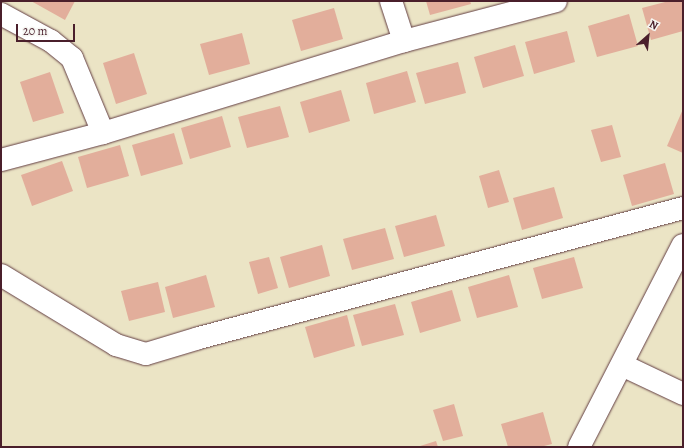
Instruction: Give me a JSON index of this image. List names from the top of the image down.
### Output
{
  "scale_bar": "20 m",
  "north": "top right"
}
